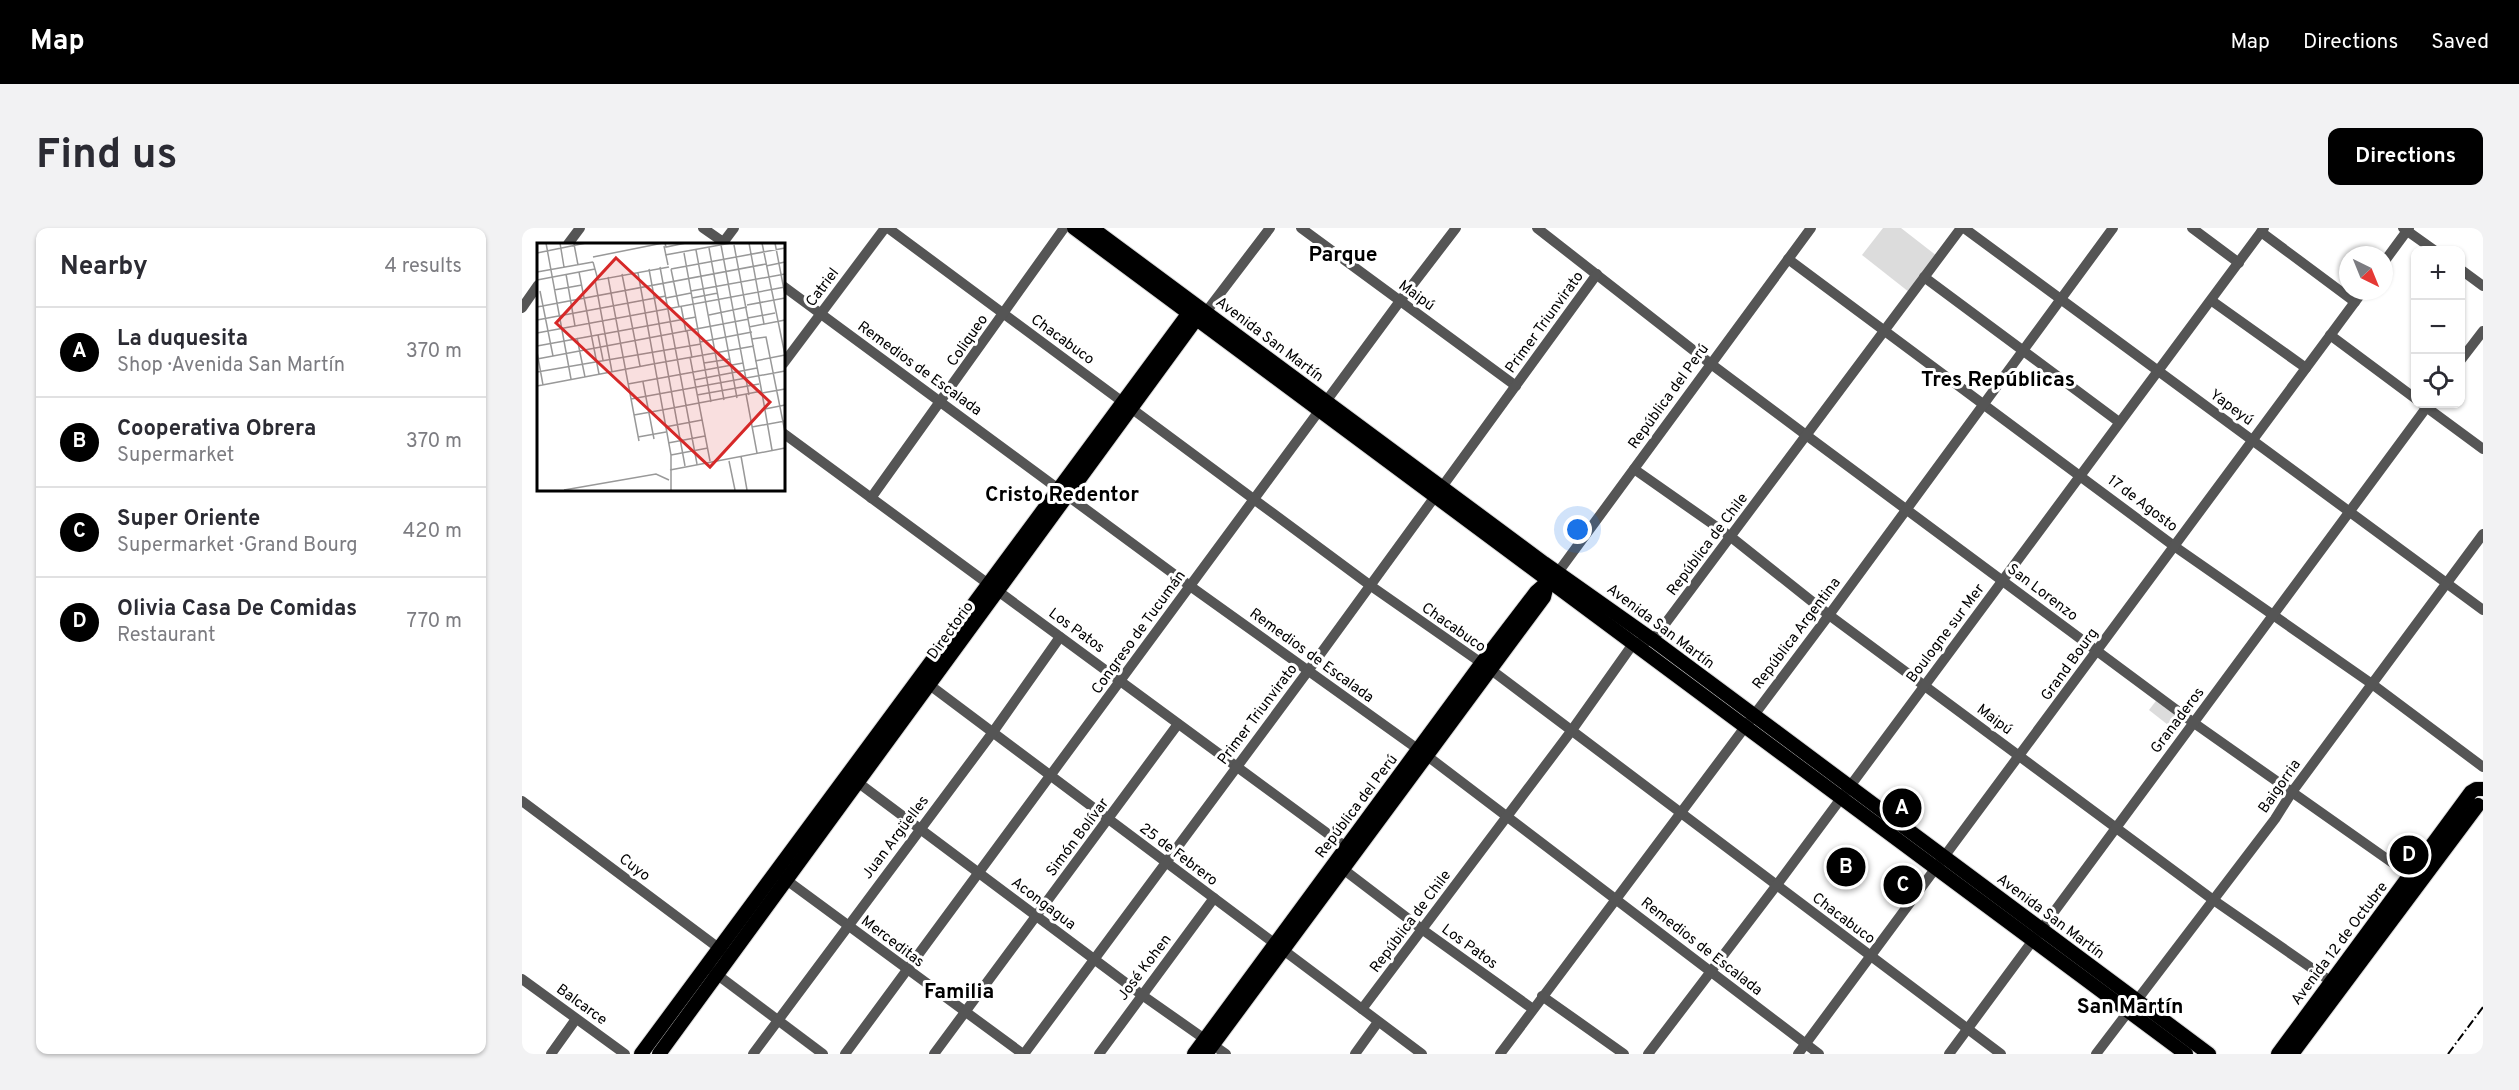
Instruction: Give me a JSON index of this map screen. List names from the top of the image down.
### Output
{
  "streets": {
    "main road": [
      "Avenida San Martín",
      "República del Perú",
      "Directorio",
      "Avenida 12 de Octubre"
    ],
    "street": [
      "Catriel",
      "Maipú",
      "Primer Triunvirato",
      "Chacabuco",
      "Coliqueo",
      "Remedios de Escalada",
      "Yapeyú",
      "17 de Agosto",
      "República de Chile",
      "San Lorenzo",
      "Los Patos",
      "Congreso de Tucumán",
      "República Argentina",
      "Boulogne sur Mer",
      "Grand Bourg",
      "Granaderos",
      "Baigorria",
      "Juan Argüelles",
      "Simón Bolívar",
      "25 de Febrero",
      "Cuyo",
      "Acongagua",
      "Merceditas",
      "José Kohen",
      "Balcarce"
    ]
  },
  "crossings": [
    ["Catriel", "Chacabuco"],
    ["Catriel", "Remedios de Escalada"],
    ["Maipú", "Primer Triunvirato"],
    ["Maipú", "República del Perú"],
    ["Maipú", "República de Chile"],
    ["Maipú", "Congreso de Tucumán"],
    ["Maipú", "República Argentina"],
    ["Maipú", "Boulogne sur Mer"],
    ["Maipú", "Grand Bourg"],
    ["Maipú", "Granaderos"],
    ["Maipú", "Baigorria"],
    ["Maipú", "Avenida 12 de Octubre"],
    ["Primer Triunvirato", "Chacabuco"],
    ["Primer Triunvirato", "Avenida San Martín"],
    ["Primer Triunvirato", "Remedios de Escalada"],
    ["Primer Triunvirato", "San Lorenzo"],
    ["Primer Triunvirato", "Los Patos"],
    ["Primer Triunvirato", "25 de Febrero"],
    ["Primer Triunvirato", "Acongagua"],
    ["Primer Triunvirato", "Merceditas"],
    ["Chacabuco", "Coliqueo"],
    ["Chacabuco", "República del Perú"],
    ["Chacabuco", "República de Chile"],
    ["Chacabuco", "Directorio"],
    ["Chacabuco", "Congreso de Tucumán"],
    ["Chacabuco", "República Argentina"],
    ["Chacabuco", "Boulogne sur Mer"],
    ["Chacabuco", "Grand Bourg"],
    ["Chacabuco", "Granaderos"],
    ["Avenida San Martín", "República del Perú"],
    ["Avenida San Martín", "República de Chile"],
    ["Avenida San Martín", "Directorio"],
    ["Avenida San Martín", "Congreso de Tucumán"],
    ["Avenida San Martín", "República Argentina"],
    ["Avenida San Martín", "Boulogne sur Mer"],
    ["Avenida San Martín", "Grand Bourg"],
    ["Avenida San Martín", "Granaderos"],
    ["Avenida San Martín", "Baigorria"],
    ["Coliqueo", "Remedios de Escalada"],
    ["Coliqueo", "Los Patos"],
    ["Remedios de Escalada", "República del Perú"],
    ["Remedios de Escalada", "República de Chile"],
    ["Remedios de Escalada", "Directorio"],
    ["Remedios de Escalada", "Congreso de Tucumán"],
    ["Remedios de Escalada", "República Argentina"],
    ["Remedios de Escalada", "Boulogne sur Mer"],
    ["Remedios de Escalada", "Grand Bourg"],
    ["República del Perú", "17 de Agosto"],
    ["República del Perú", "San Lorenzo"],
    ["República del Perú", "Los Patos"],
    ["República del Perú", "25 de Febrero"],
    ["República del Perú", "Acongagua"],
    ["Yapeyú", "República de Chile"],
    ["Yapeyú", "República Argentina"],
    ["Yapeyú", "Boulogne sur Mer"],
    ["Yapeyú", "Grand Bourg"],
    ["Yapeyú", "Granaderos"],
    ["Yapeyú", "Baigorria"],
    ["17 de Agosto", "República de Chile"],
    ["17 de Agosto", "República Argentina"],
    ["17 de Agosto", "Boulogne sur Mer"],
    ["17 de Agosto", "Grand Bourg"],
    ["17 de Agosto", "Granaderos"],
    ["17 de Agosto", "Baigorria"],
    ["República de Chile", "San Lorenzo"],
    ["República de Chile", "Los Patos"],
    ["República de Chile", "25 de Febrero"],
    ["San Lorenzo", "República Argentina"],
    ["San Lorenzo", "Boulogne sur Mer"],
    ["San Lorenzo", "Grand Bourg"],
    ["San Lorenzo", "Granaderos"],
    ["San Lorenzo", "Baigorria"],
    ["San Lorenzo", "Avenida 12 de Octubre"],
    ["Directorio", "Los Patos"],
    ["Directorio", "25 de Febrero"],
    ["Directorio", "Cuyo"],
    ["Directorio", "Acongagua"],
    ["Directorio", "Merceditas"],
    ["Los Patos", "Congreso de Tucumán"],
    ["Los Patos", "República Argentina"],
    ["Los Patos", "Juan Argüelles"],
    ["Los Patos", "Simón Bolívar"],
    ["Congreso de Tucumán", "25 de Febrero"],
    ["Congreso de Tucumán", "Acongagua"],
    ["Congreso de Tucumán", "Merceditas"],
    ["Juan Argüelles", "25 de Febrero"],
    ["Juan Argüelles", "Acongagua"],
    ["Juan Argüelles", "Merceditas"],
    ["Simón Bolívar", "25 de Febrero"],
    ["Simón Bolívar", "Acongagua"],
    ["Simón Bolívar", "Merceditas"],
    ["25 de Febrero", "José Kohen"],
    ["Acongagua", "José Kohen"]
  ],
  "districts": [
    "Parque",
    "Tres Repúblicas",
    "Cristo Redentor",
    "Familia",
    "San Martín"
  ],
  "north": "bottom right",
  "page": {
    "header": "Map",
    "nav": ["Map", "Directions", "Saved"],
    "buttons": "Directions",
    "title": "Find us",
    "heading": ["Nearby", "4 results"],
    "map_buttons": ["+", "−"],
    "list": [
      {
        "mark": "A",
        "name": "La duquesita",
        "note": "Shop · Avenida San Martín",
        "value": "370 m"
      },
      {
        "mark": "B",
        "name": "Cooperativa Obrera",
        "note": "Supermarket",
        "value": "370 m"
      },
      {
        "mark": "C",
        "name": "Super Oriente",
        "note": "Supermarket · Grand Bourg",
        "value": "420 m"
      },
      {
        "mark": "D",
        "name": "Olivia Casa De Comidas",
        "note": "Restaurant",
        "value": "770 m"
      }
    ],
    "pins": [
      "A",
      "D",
      "B",
      "C"
    ]
  }
}
